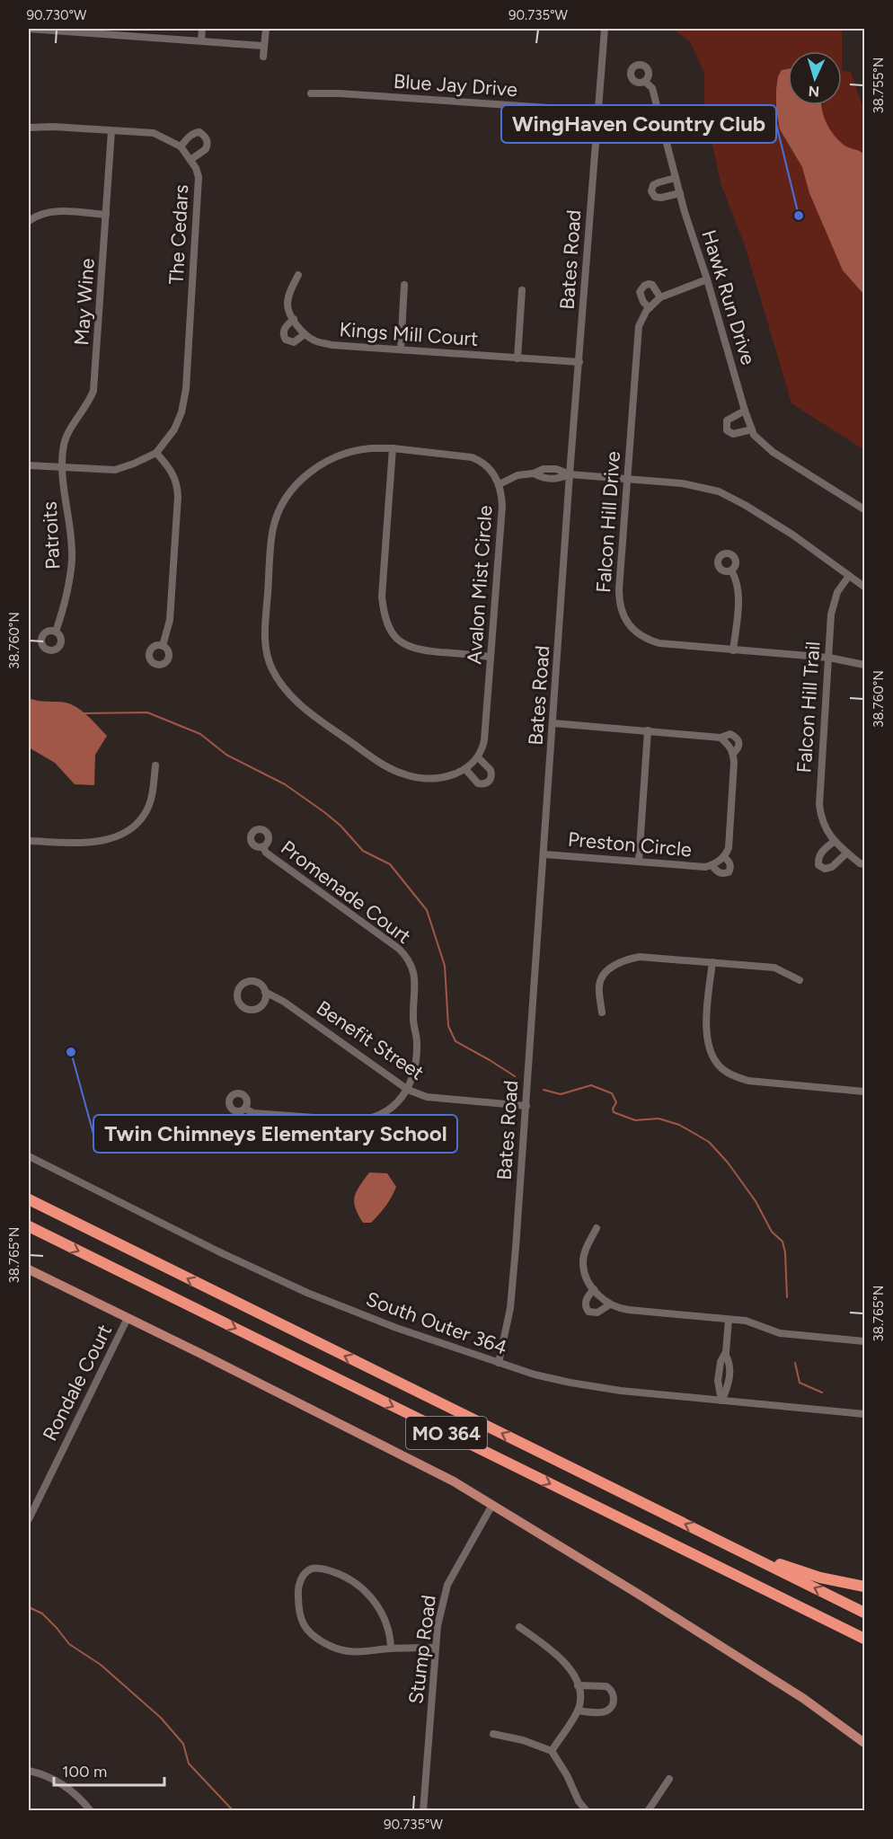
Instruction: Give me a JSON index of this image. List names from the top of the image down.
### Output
{
  "streets": {
    "highway": ["MO 364"],
    "street": [
      "Blue Jay Drive",
      "The Cedars",
      "Bates Road",
      "Hawk Run Drive",
      "May Wine",
      "Kings Mill Court",
      "Falcon Hill Drive",
      "Patroits",
      "Avalon Mist Circle",
      "Falcon Hill Trail",
      "Preston Circle",
      "Promenade Court",
      "Benefit Street",
      "South Outer 364",
      "Rondale Court",
      "Stump Road"
    ]
  },
  "crossings": [
    ["Blue Jay Drive", "Bates Road"],
    ["The Cedars", "May Wine"],
    ["Bates Road", "Kings Mill Court"],
    ["Bates Road", "Preston Circle"],
    ["Bates Road", "Benefit Street"],
    ["Bates Road", "South Outer 364"],
    ["Hawk Run Drive", "Falcon Hill Drive"],
    ["May Wine", "Patroits"],
    ["Falcon Hill Drive", "Falcon Hill Trail"],
    ["Promenade Court", "Benefit Street"]
  ],
  "places": ["WingHaven Country Club", "Twin Chimneys Elementary School"],
  "scale_bar": "100 m",
  "north": "bottom",
  "coordinates": [
    "90.730°W",
    "90.735°W",
    "38.755°N",
    "38.760°N",
    "38.765°N"
  ]
}
